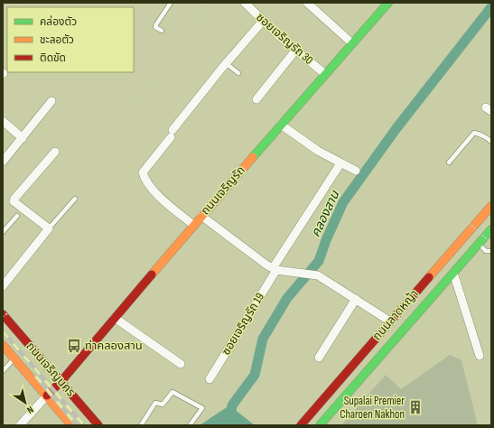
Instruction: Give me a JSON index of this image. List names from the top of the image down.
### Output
{
  "streets": {
    "main road": ["ถนนเจริญรัถ", "ถนนลาดหญ้า", "ถนนเจริญนคร"],
    "street": ["ซอยเจริญรัถ 30", "ซอยเจริญรัถ 19"]
  },
  "crossings": [
    ["ซอยเจริญรัถ 30", "ถนนเจริญรัถ"],
    ["ถนนเจริญรัถ", "ถนนเจริญนคร"]
  ],
  "water": ["คลองสาน"],
  "places": {
    "bus stop": ["ท่าคลองสาน"],
    "building": ["Supalai Premier Charoen Nakhon"]
  },
  "legend": ["คล่องตัว", "ชะลอตัว", "ติดขัด"],
  "north": "bottom right"
}
